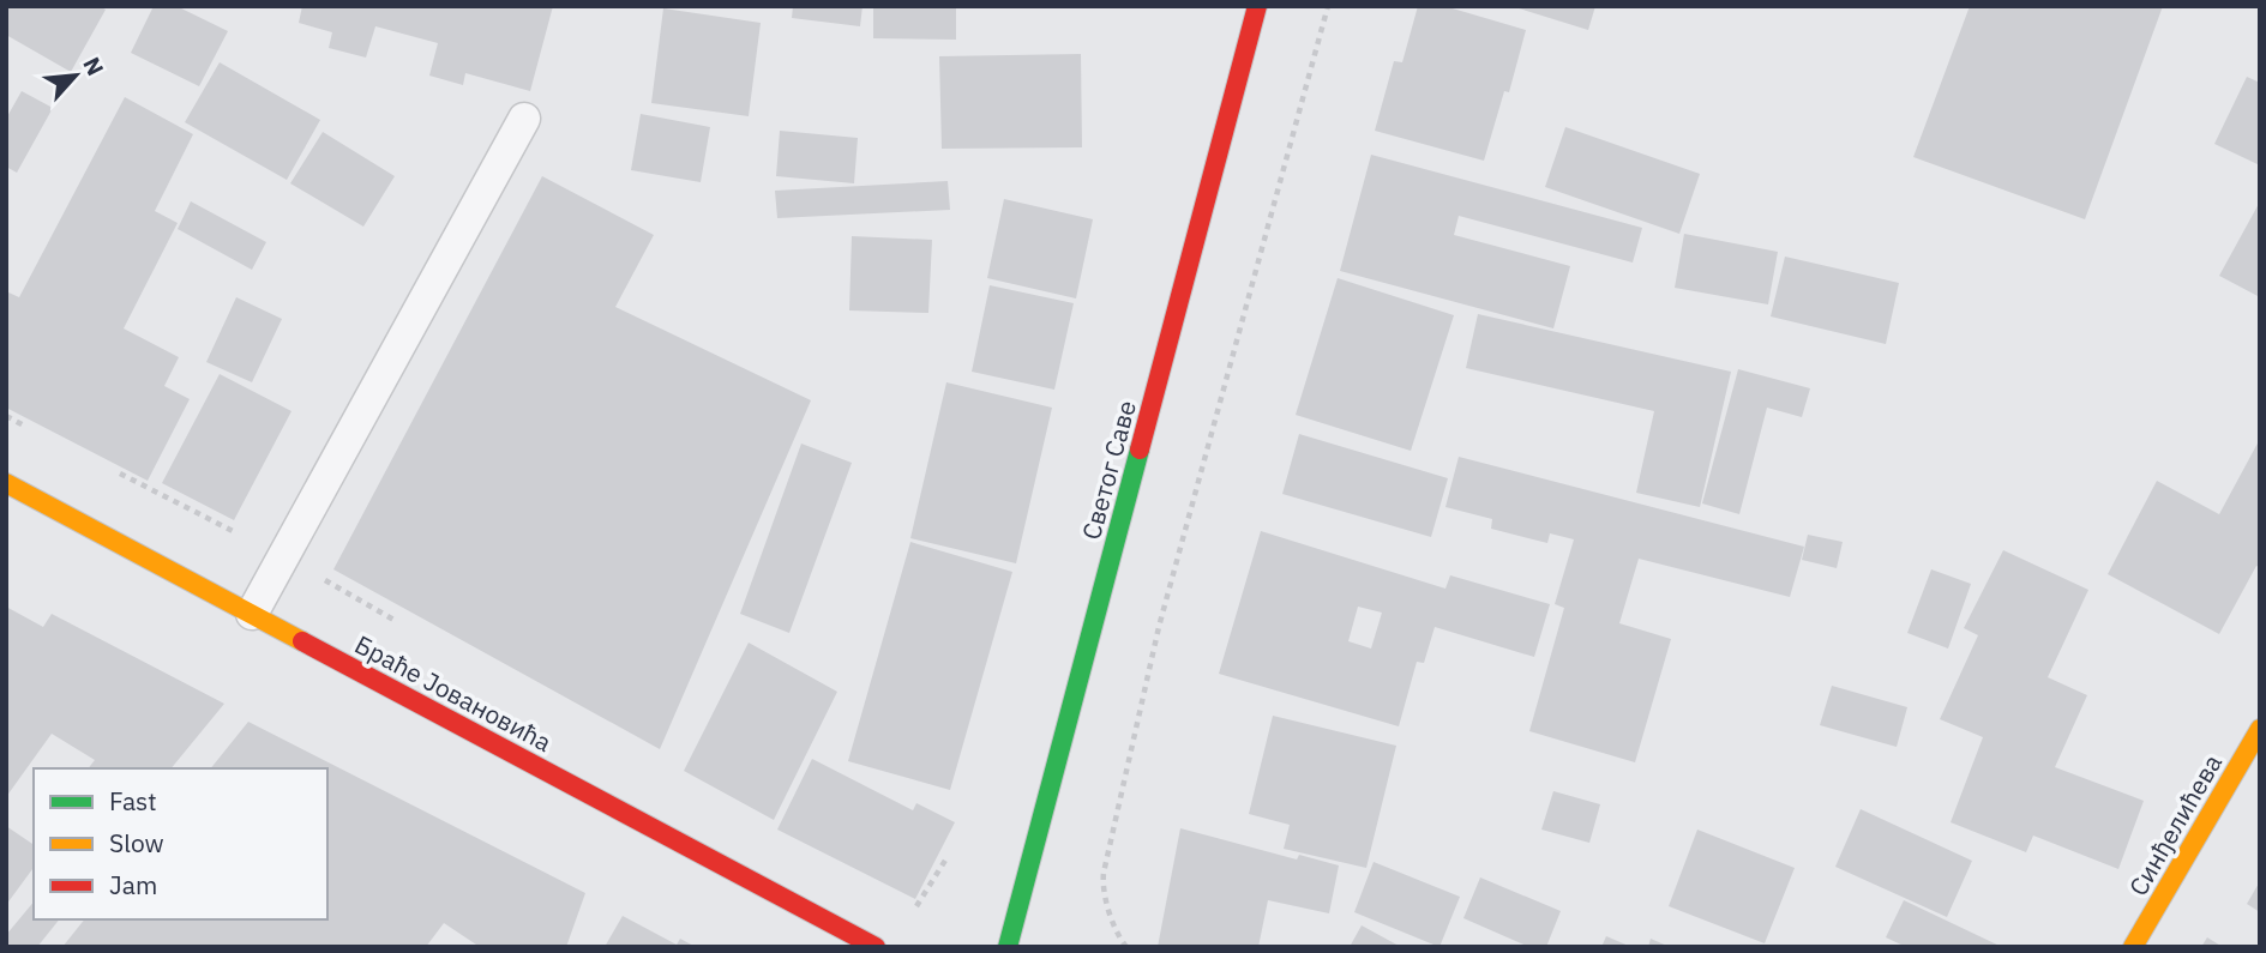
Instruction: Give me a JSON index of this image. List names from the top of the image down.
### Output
{
  "streets": {
    "street": ["Светог Саве", "Браће Јовановића", "Синђелићева"]
  },
  "legend": ["Fast", "Slow", "Jam"],
  "north": "top right"
}
